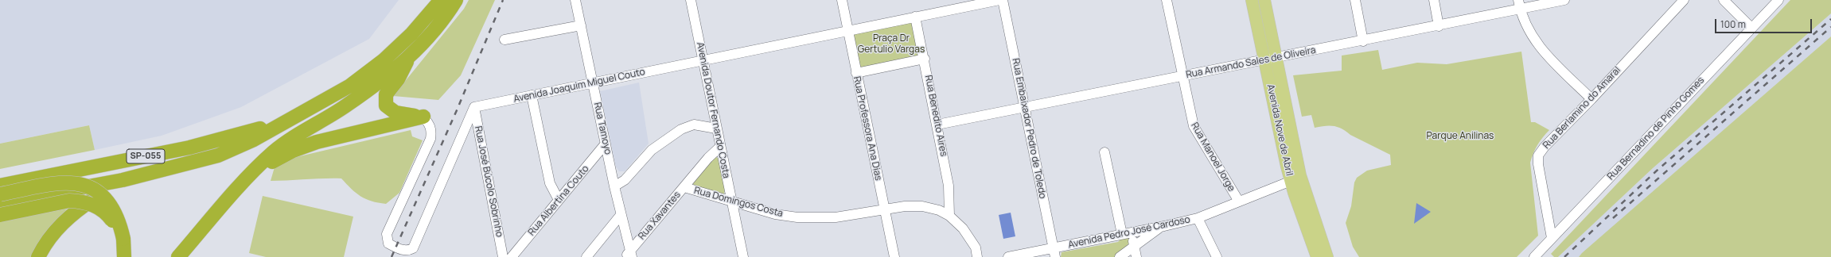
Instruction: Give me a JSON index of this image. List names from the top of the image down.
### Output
{
  "streets": {
    "highway": ["SP-055"],
    "main road": ["Avenida Nove de Abril"],
    "street": [
      "Rua Armando Sales de Oliveira",
      "Avenida Joaquim Miguel Couto",
      "Rua Berlamino do Amaral",
      "Avenida Doutor Fernando Costa",
      "Rua Benedito Aires",
      "Rua Tamoyo",
      "Rua Professora Ana Dias",
      "Rua Embaixador Pedro de Toledo",
      "Rua Bernadino de Pinho Gomes",
      "Rua Manoel Jorge",
      "Rua José Búcolo Sobrinho",
      "Rua Albertina Couto",
      "Rua Domingos Costa",
      "Rua Xavantes",
      "Avenida Pedro José Cardoso"
    ]
  },
  "crossings": [
    ["Rua Armando Sales de Oliveira", "Rua Benedito Aires"],
    ["Rua Armando Sales de Oliveira", "Rua Embaixador Pedro de Toledo"],
    ["Rua Armando Sales de Oliveira", "Avenida Nove de Abril"],
    ["Rua Armando Sales de Oliveira", "Rua Manoel Jorge"],
    ["Avenida Joaquim Miguel Couto", "Avenida Doutor Fernando Costa"],
    ["Avenida Joaquim Miguel Couto", "Rua Benedito Aires"],
    ["Avenida Joaquim Miguel Couto", "Rua Tamoyo"],
    ["Avenida Joaquim Miguel Couto", "Rua Professora Ana Dias"],
    ["Avenida Joaquim Miguel Couto", "Rua José Búcolo Sobrinho"],
    ["Rua Berlamino do Amaral", "Rua Bernadino de Pinho Gomes"],
    ["Avenida Doutor Fernando Costa", "Rua Domingos Costa"],
    ["Avenida Doutor Fernando Costa", "Rua Xavantes"],
    ["Rua Benedito Aires", "Rua Domingos Costa"],
    ["Rua Tamoyo", "Rua Albertina Couto"],
    ["Rua Tamoyo", "Rua Xavantes"],
    ["Rua Professora Ana Dias", "Rua Domingos Costa"],
    ["Rua Embaixador Pedro de Toledo", "Avenida Pedro José Cardoso"],
    ["Avenida Nove de Abril", "Avenida Pedro José Cardoso"],
    ["Rua Manoel Jorge", "Avenida Pedro José Cardoso"],
    ["Rua Domingos Costa", "Rua Xavantes"]
  ],
  "parks": ["Praça Dr Gertulio Vargas", "Parque Anilinas"],
  "scale_bar": "100 m"
}
